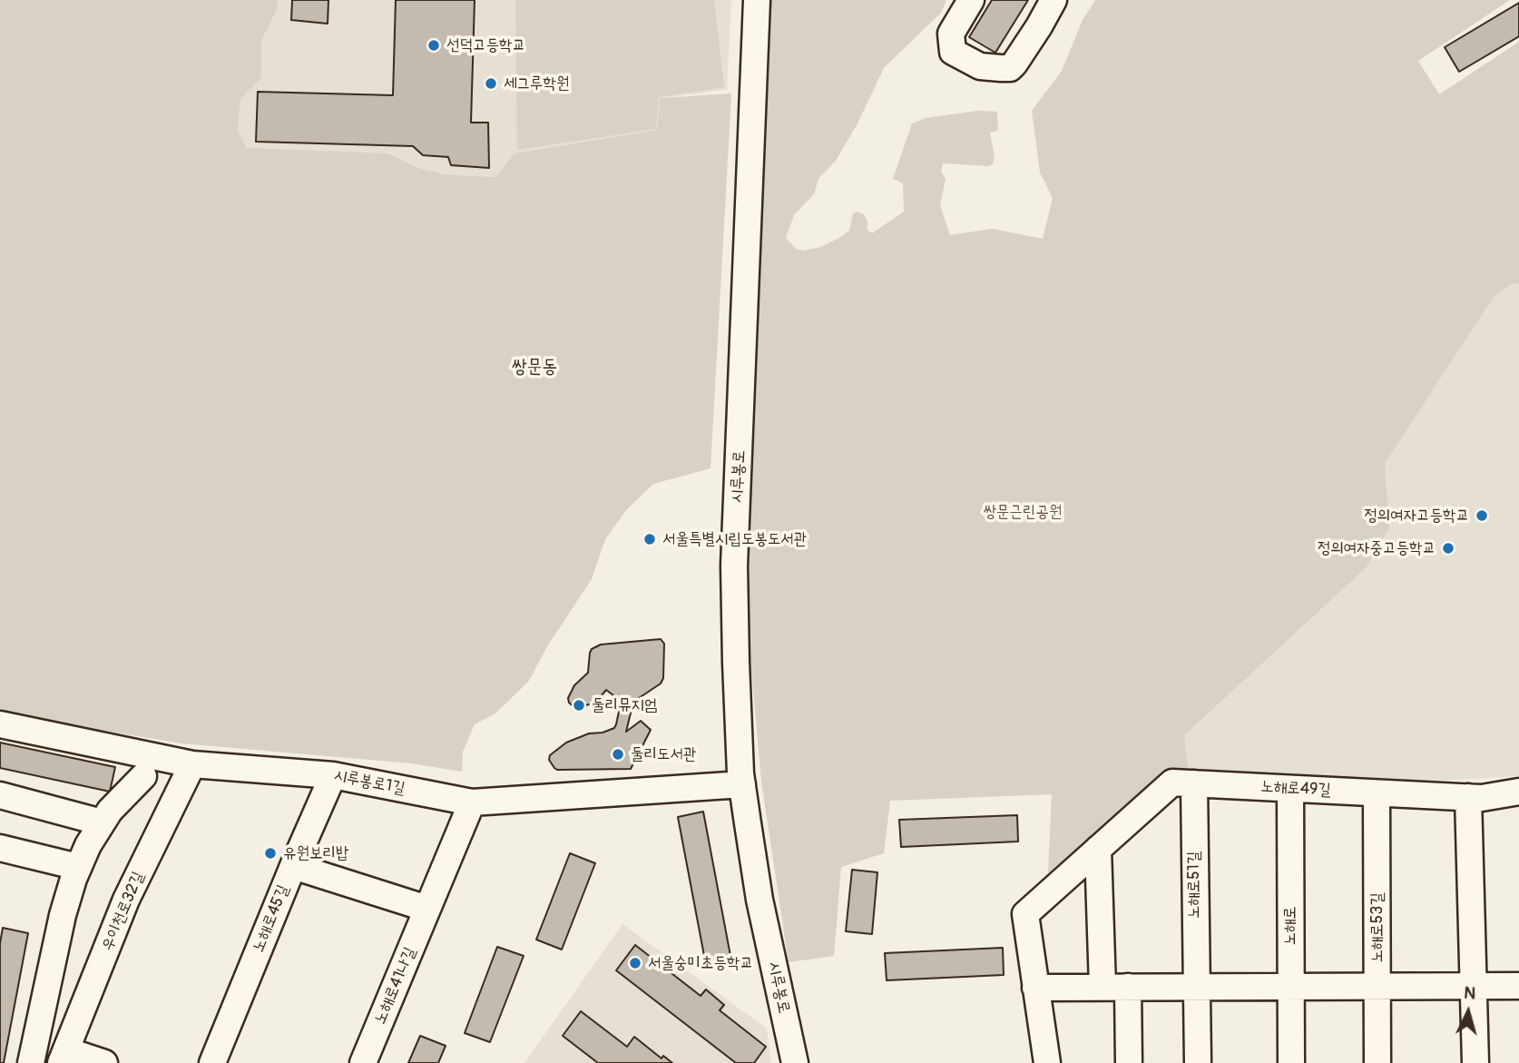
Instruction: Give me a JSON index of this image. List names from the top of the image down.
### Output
{
  "streets": {
    "street": [
      "시루봉로",
      "시루봉로1길",
      "노해로49길",
      "노해로51길",
      "우이천로32길",
      "노해로45길",
      "노해로",
      "노해로53길",
      "노해로41나길"
    ]
  },
  "crossings": [
    ["시루봉로", "시루봉로1길"],
    ["시루봉로1길", "우이천로32길"],
    ["시루봉로1길", "노해로45길"],
    ["시루봉로1길", "노해로41나길"],
    ["노해로49길", "노해로51길"],
    ["노해로49길", "노해로"],
    ["노해로49길", "노해로53길"]
  ],
  "districts": ["쌍문동"],
  "parks": ["쌍문근린공원"],
  "places": [
    "선덕고등학교",
    "세그루학원",
    "정의여자고등학교",
    "서울특별시립도봉도서관",
    "정의여자중고등학교",
    "둘리뮤지엄",
    "둘리도서관",
    "유원보리밥",
    "서울숭미초등학교"
  ],
  "north": "top"
}
